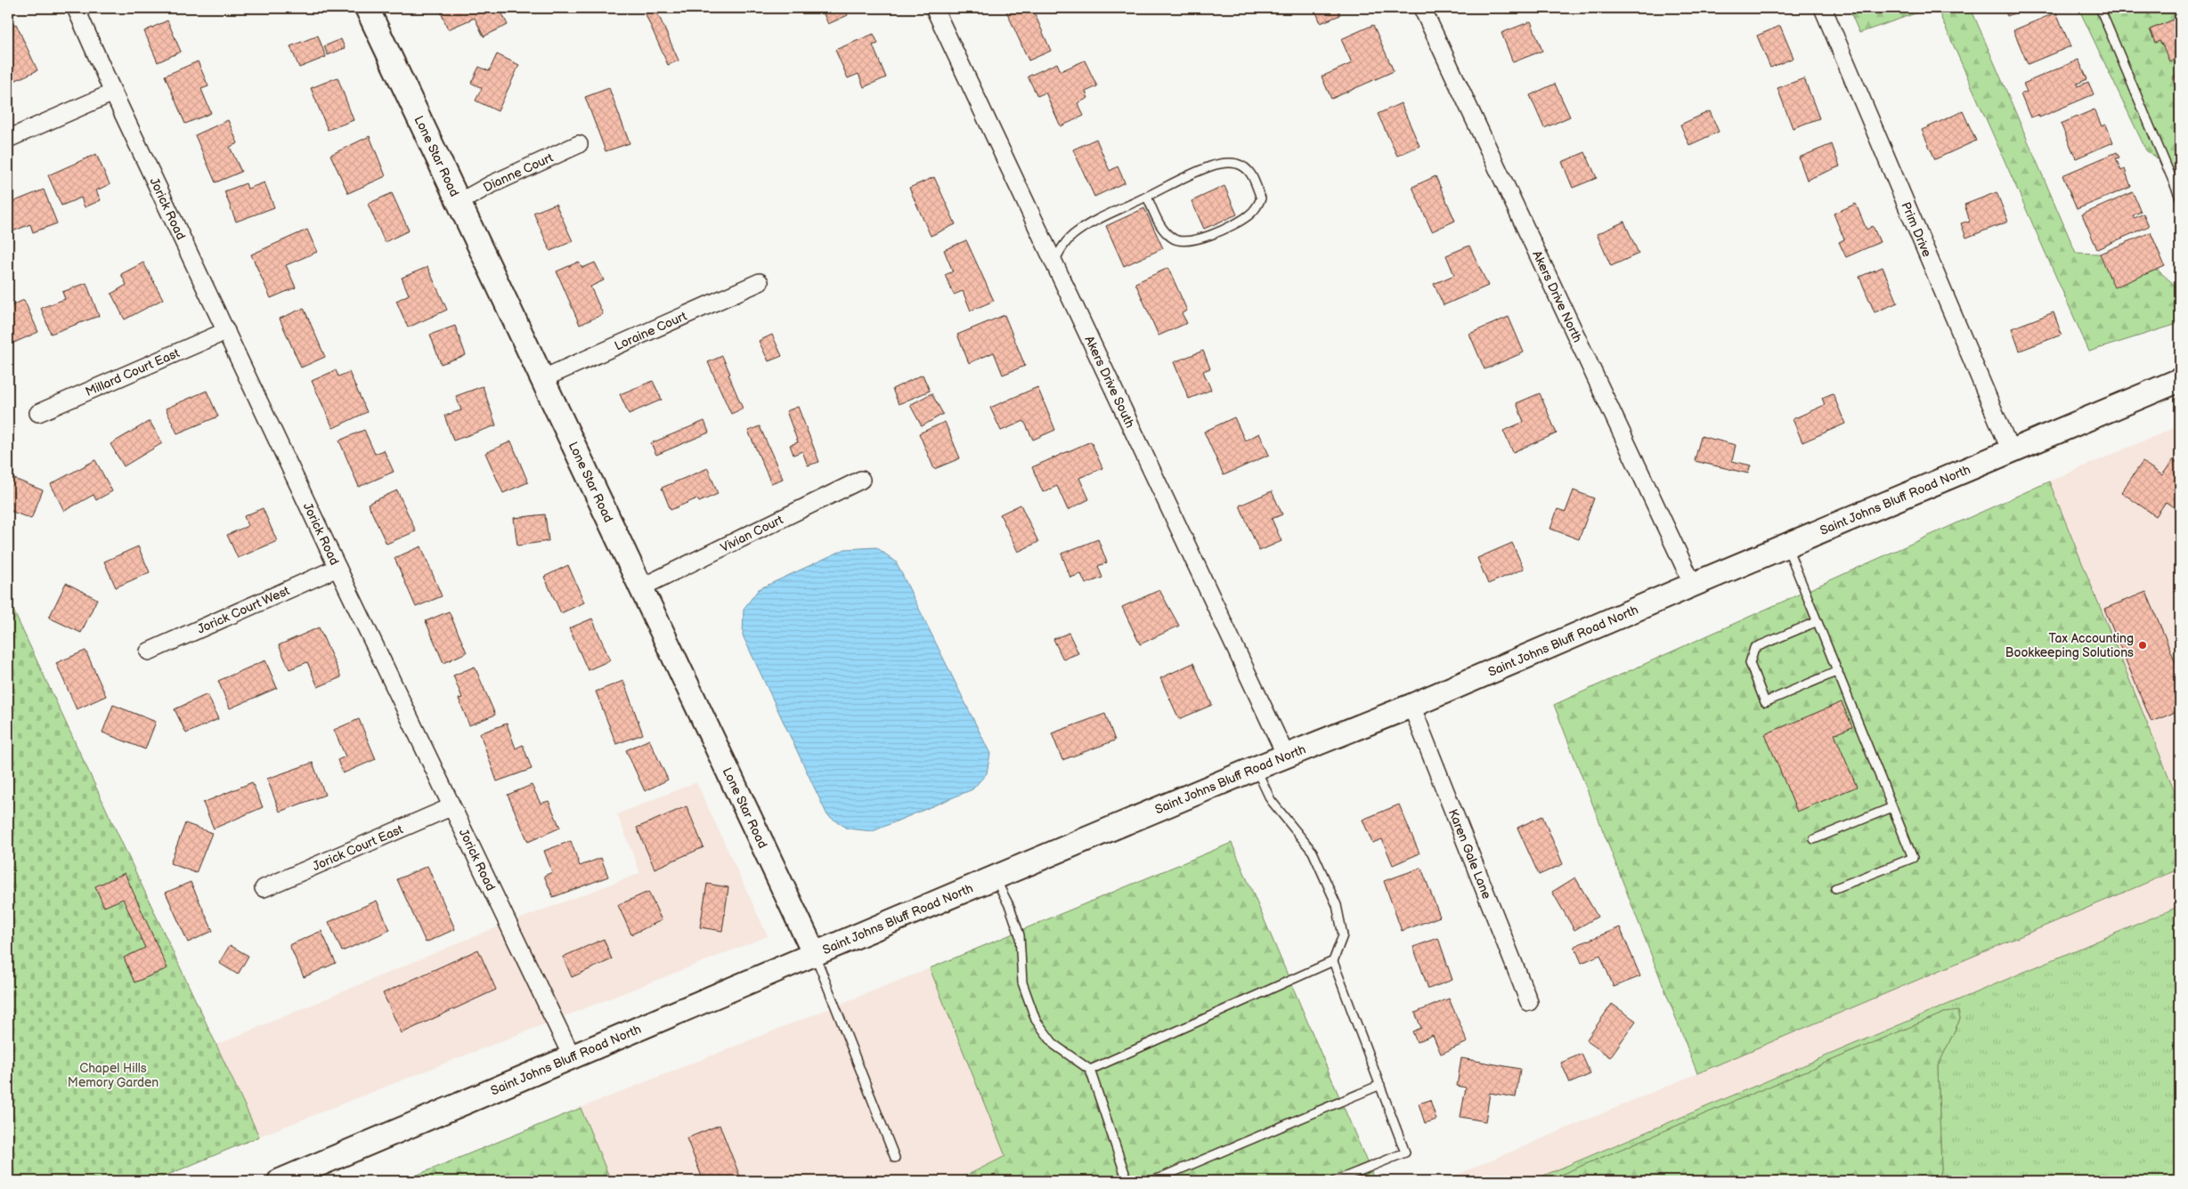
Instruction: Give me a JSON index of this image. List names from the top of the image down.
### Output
{
  "streets": {
    "main road": ["Lone Star Road", "Saint Johns Bluff Road North"],
    "street": [
      "Dianne Court",
      "Jorick Road",
      "Prim Drive",
      "Akers Drive North",
      "Loraine Court",
      "Millard Court East",
      "Akers Drive South",
      "Vivian Court",
      "Jorick Court West",
      "Jorick Court East",
      "Karen Gale Lane"
    ]
  },
  "crossings": [
    ["Lone Star Road", "Dianne Court"],
    ["Lone Star Road", "Loraine Court"],
    ["Lone Star Road", "Saint Johns Bluff Road North"],
    ["Lone Star Road", "Vivian Court"],
    ["Jorick Road", "Millard Court East"],
    ["Jorick Road", "Saint Johns Bluff Road North"],
    ["Jorick Road", "Jorick Court West"],
    ["Jorick Road", "Jorick Court East"],
    ["Prim Drive", "Saint Johns Bluff Road North"],
    ["Akers Drive North", "Saint Johns Bluff Road North"],
    ["Akers Drive South", "Saint Johns Bluff Road North"],
    ["Saint Johns Bluff Road North", "Karen Gale Lane"]
  ],
  "parks": ["Chapel Hills Memory Garden"],
  "places": ["Tax Accounting Bookkeeping Solutions"]
}
